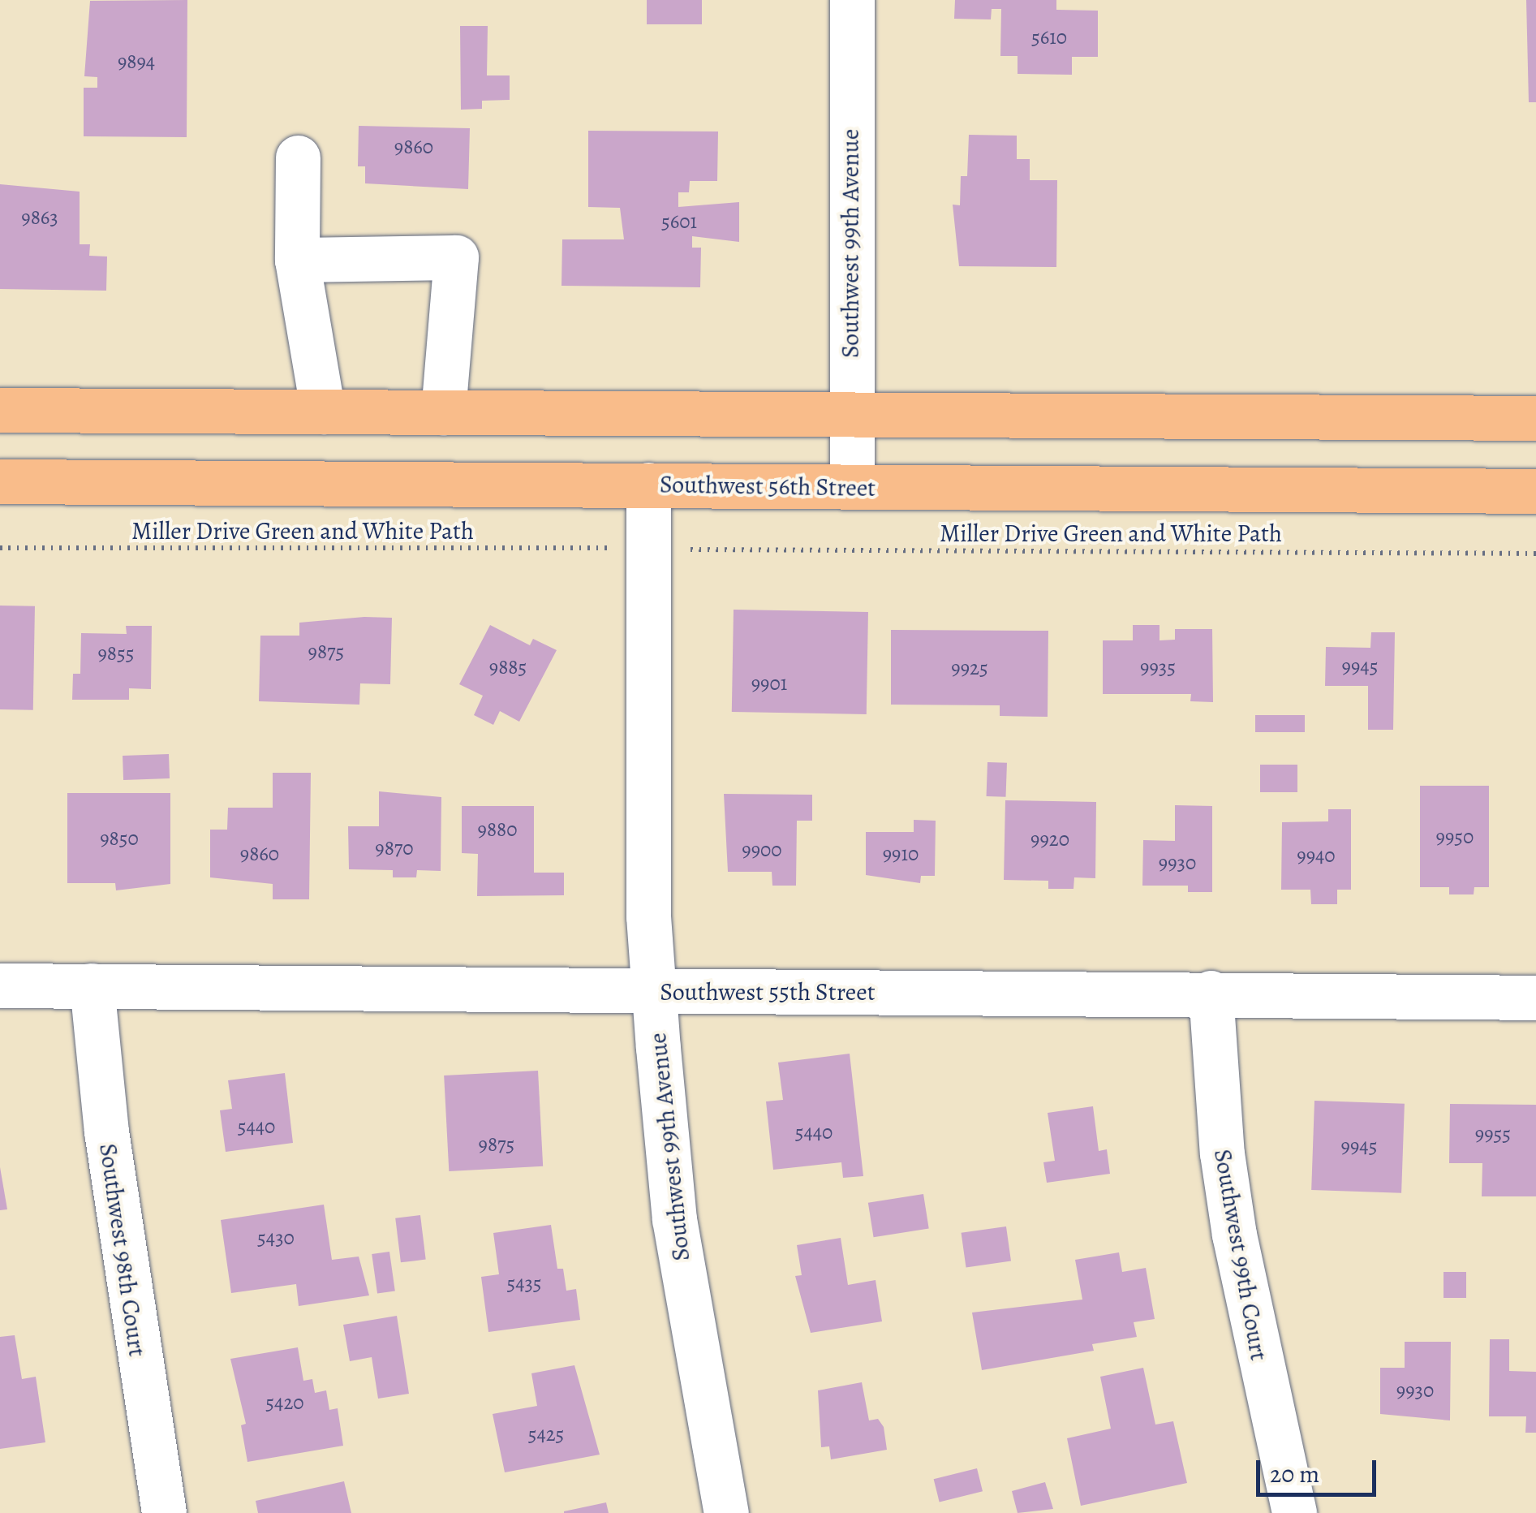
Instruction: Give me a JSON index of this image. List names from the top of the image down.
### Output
{
  "streets": {
    "main road": ["Southwest 56th Street"],
    "street": [
      "Southwest 99th Avenue",
      "Southwest 55th Street",
      "Southwest 98th Court",
      "Southwest 99th Court"
    ],
    "path": ["Miller Drive Green and White Path"]
  },
  "crossings": [
    ["Southwest 99th Avenue", "Southwest 56th Street"],
    ["Southwest 99th Avenue", "Southwest 55th Street"],
    ["Southwest 55th Street", "Southwest 98th Court"],
    ["Southwest 55th Street", "Southwest 99th Court"]
  ],
  "house_numbers": [
    "5610",
    "9894",
    "9860",
    "9863",
    "5601",
    "9875",
    "9855",
    "9945",
    "9885",
    "9935",
    "9925",
    "9901",
    "9880",
    "9950",
    "9850",
    "9920",
    "9870",
    "9900",
    "9860",
    "9910",
    "9940",
    "9930",
    "5440",
    "5440",
    "9955",
    "9875",
    "9945",
    "5430",
    "5435",
    "9930",
    "5420",
    "5425"
  ],
  "scale_bar": "20 m"
}
